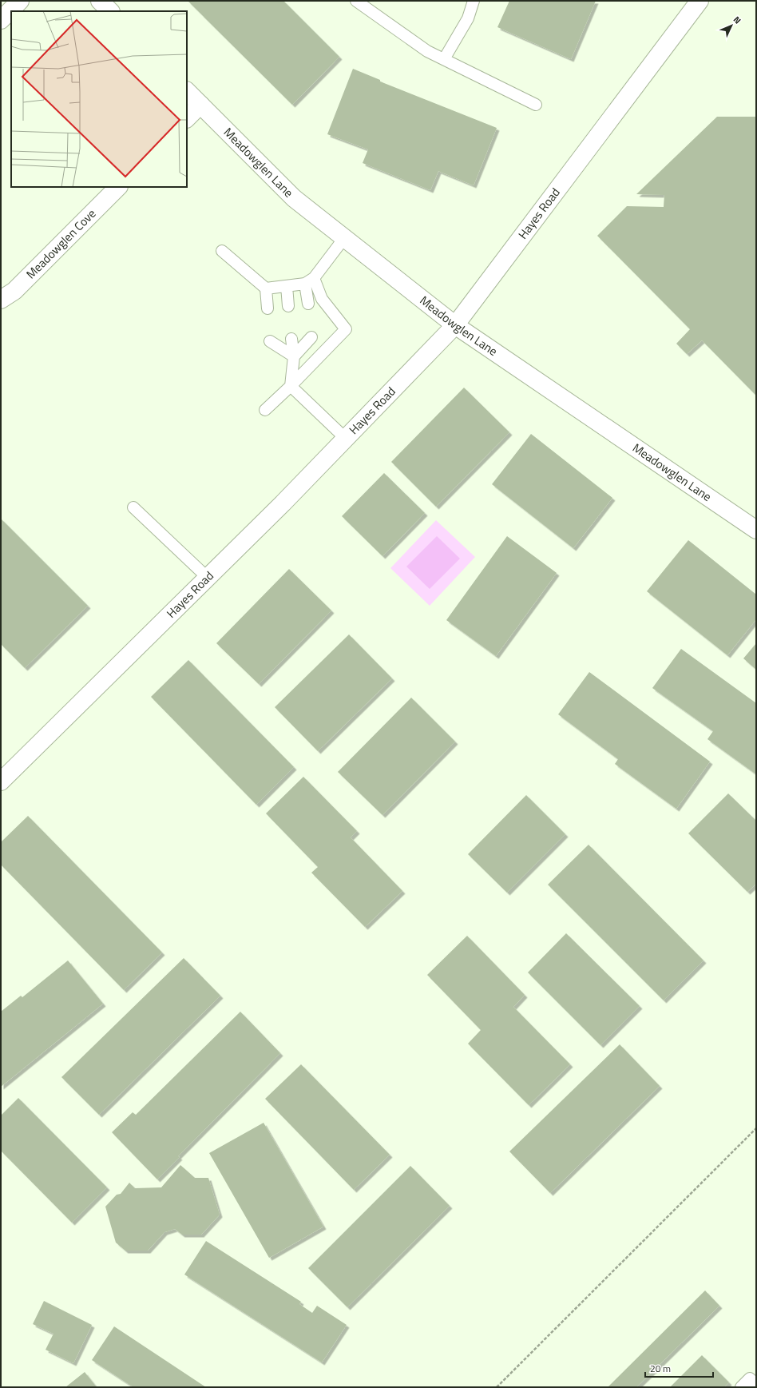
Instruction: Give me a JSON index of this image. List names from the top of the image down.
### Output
{
  "streets": {
    "street": ["Meadowglen Lane", "Hayes Road", "Meadowglen Cove"]
  },
  "crossings": [
    ["Meadowglen Lane", "Hayes Road"]
  ],
  "scale_bar": "20 m",
  "north": "top right"
}
